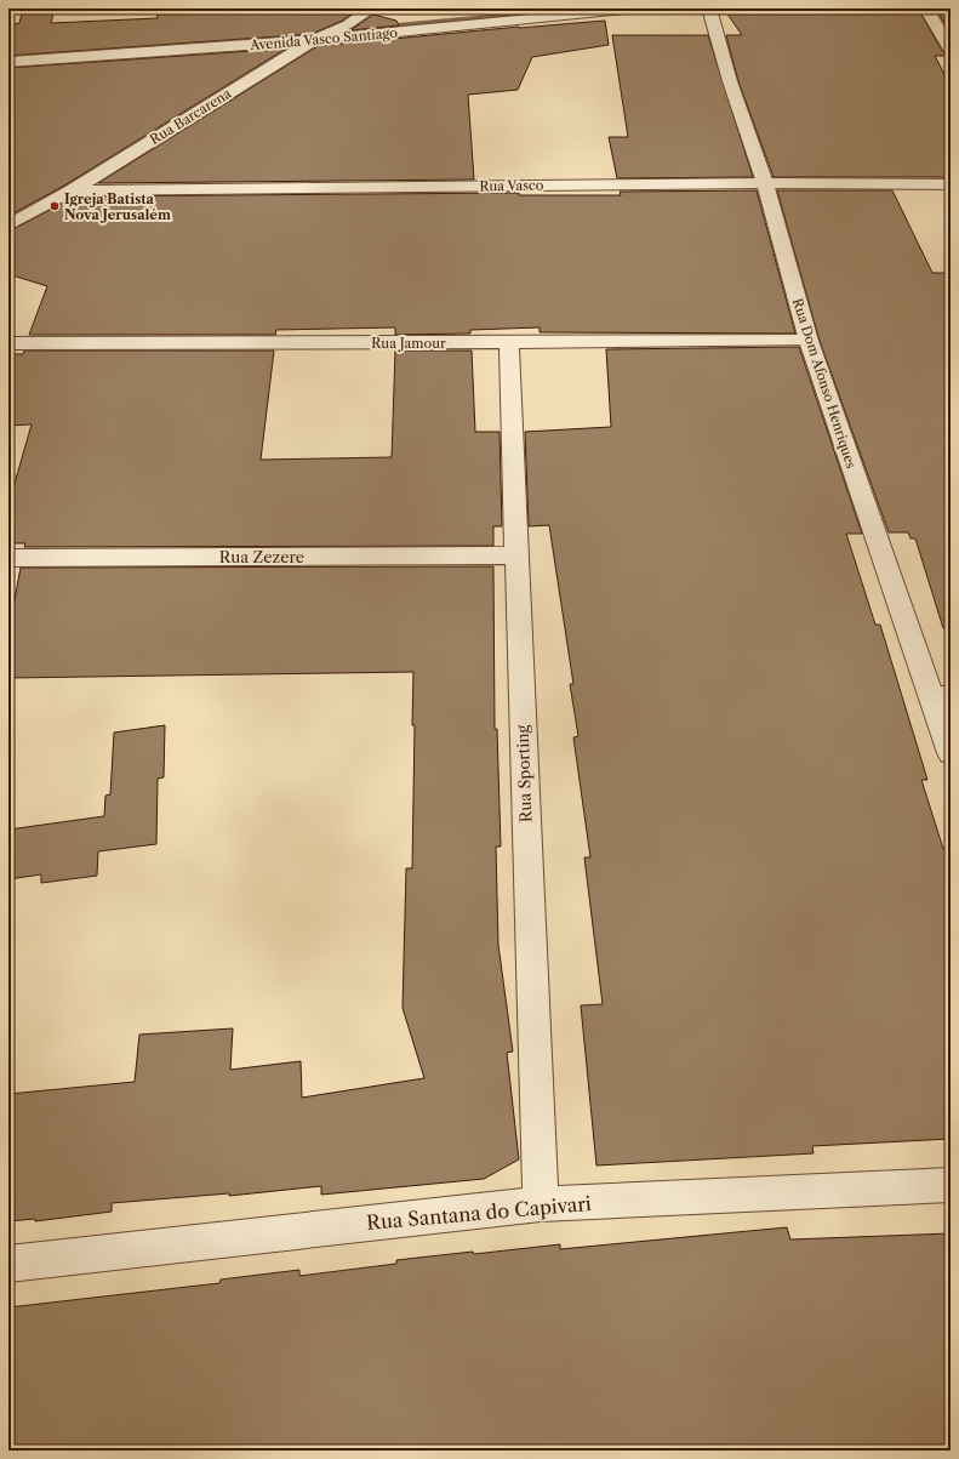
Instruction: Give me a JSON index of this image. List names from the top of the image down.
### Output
{
  "streets": {
    "street": [
      "Avenida Vasco Santiago",
      "Rua Barcarena",
      "Rua Vasco",
      "Rua Jamour",
      "Rua Dom Afonso Henriques",
      "Rua Zezere",
      "Rua Sporting",
      "Rua Santana do Capivari"
    ]
  },
  "crossings": [
    ["Avenida Vasco Santiago", "Rua Barcarena"],
    ["Rua Barcarena", "Rua Vasco"],
    ["Rua Vasco", "Rua Dom Afonso Henriques"],
    ["Rua Jamour", "Rua Dom Afonso Henriques"],
    ["Rua Jamour", "Rua Sporting"],
    ["Rua Zezere", "Rua Sporting"],
    ["Rua Sporting", "Rua Santana do Capivari"]
  ],
  "places": ["Igreja Batista Nova Jerusalém"]
}
